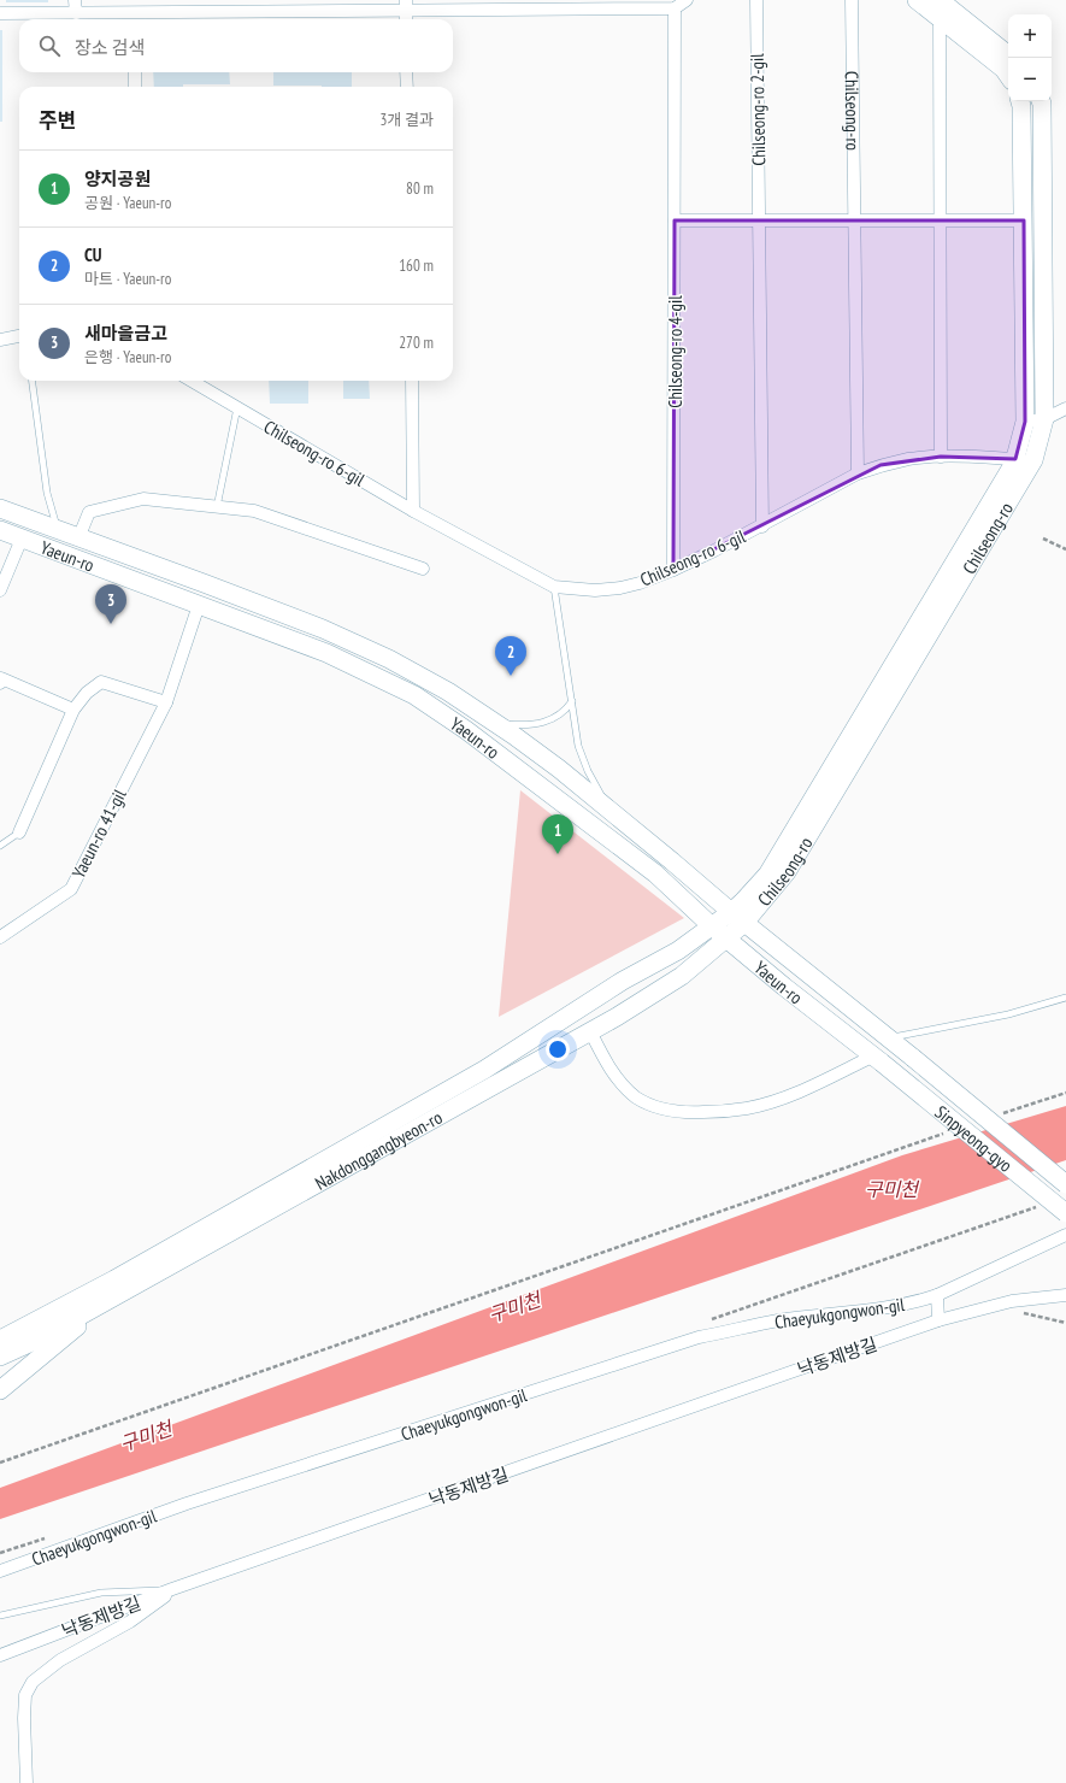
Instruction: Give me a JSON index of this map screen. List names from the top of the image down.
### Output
{
  "streets": {
    "street": [
      "Chilseong-ro 2-gil",
      "Chilseong-ro",
      "Chilseong-ro 4-gil",
      "Chilseong-ro 6-gil",
      "Yaeun-ro",
      "Yaeun-ro 41-gil",
      "Sinpyeong-gyo",
      "Nakdonggangbyeon-ro",
      "Chaeyukgongwon-gil",
      "낙동제방길"
    ]
  },
  "crossings": [
    ["Chilseong-ro", "Chilseong-ro 6-gil"],
    ["Chilseong-ro", "Yaeun-ro"],
    ["Chilseong-ro", "Nakdonggangbyeon-ro"],
    ["Chilseong-ro 4-gil", "Chilseong-ro 6-gil"],
    ["Yaeun-ro", "Yaeun-ro 41-gil"],
    ["Yaeun-ro", "Sinpyeong-gyo"],
    ["Yaeun-ro", "Nakdonggangbyeon-ro"]
  ],
  "water": ["구미천"],
  "page": {
    "map_buttons": ["+", "−"],
    "search": "장소 검색",
    "heading": ["주변", "3개 결과"],
    "list": [
      {
        "mark": "1",
        "name": "양지공원",
        "note": "공원 · Yaeun-ro",
        "value": "80 m"
      },
      {
        "mark": "2",
        "name": "CU",
        "note": "마트 · Yaeun-ro",
        "value": "160 m"
      },
      {
        "mark": "3",
        "name": "새마을금고",
        "note": "은행 · Yaeun-ro",
        "value": "270 m"
      }
    ],
    "pins": ["3", "2", "1"]
  }
}
